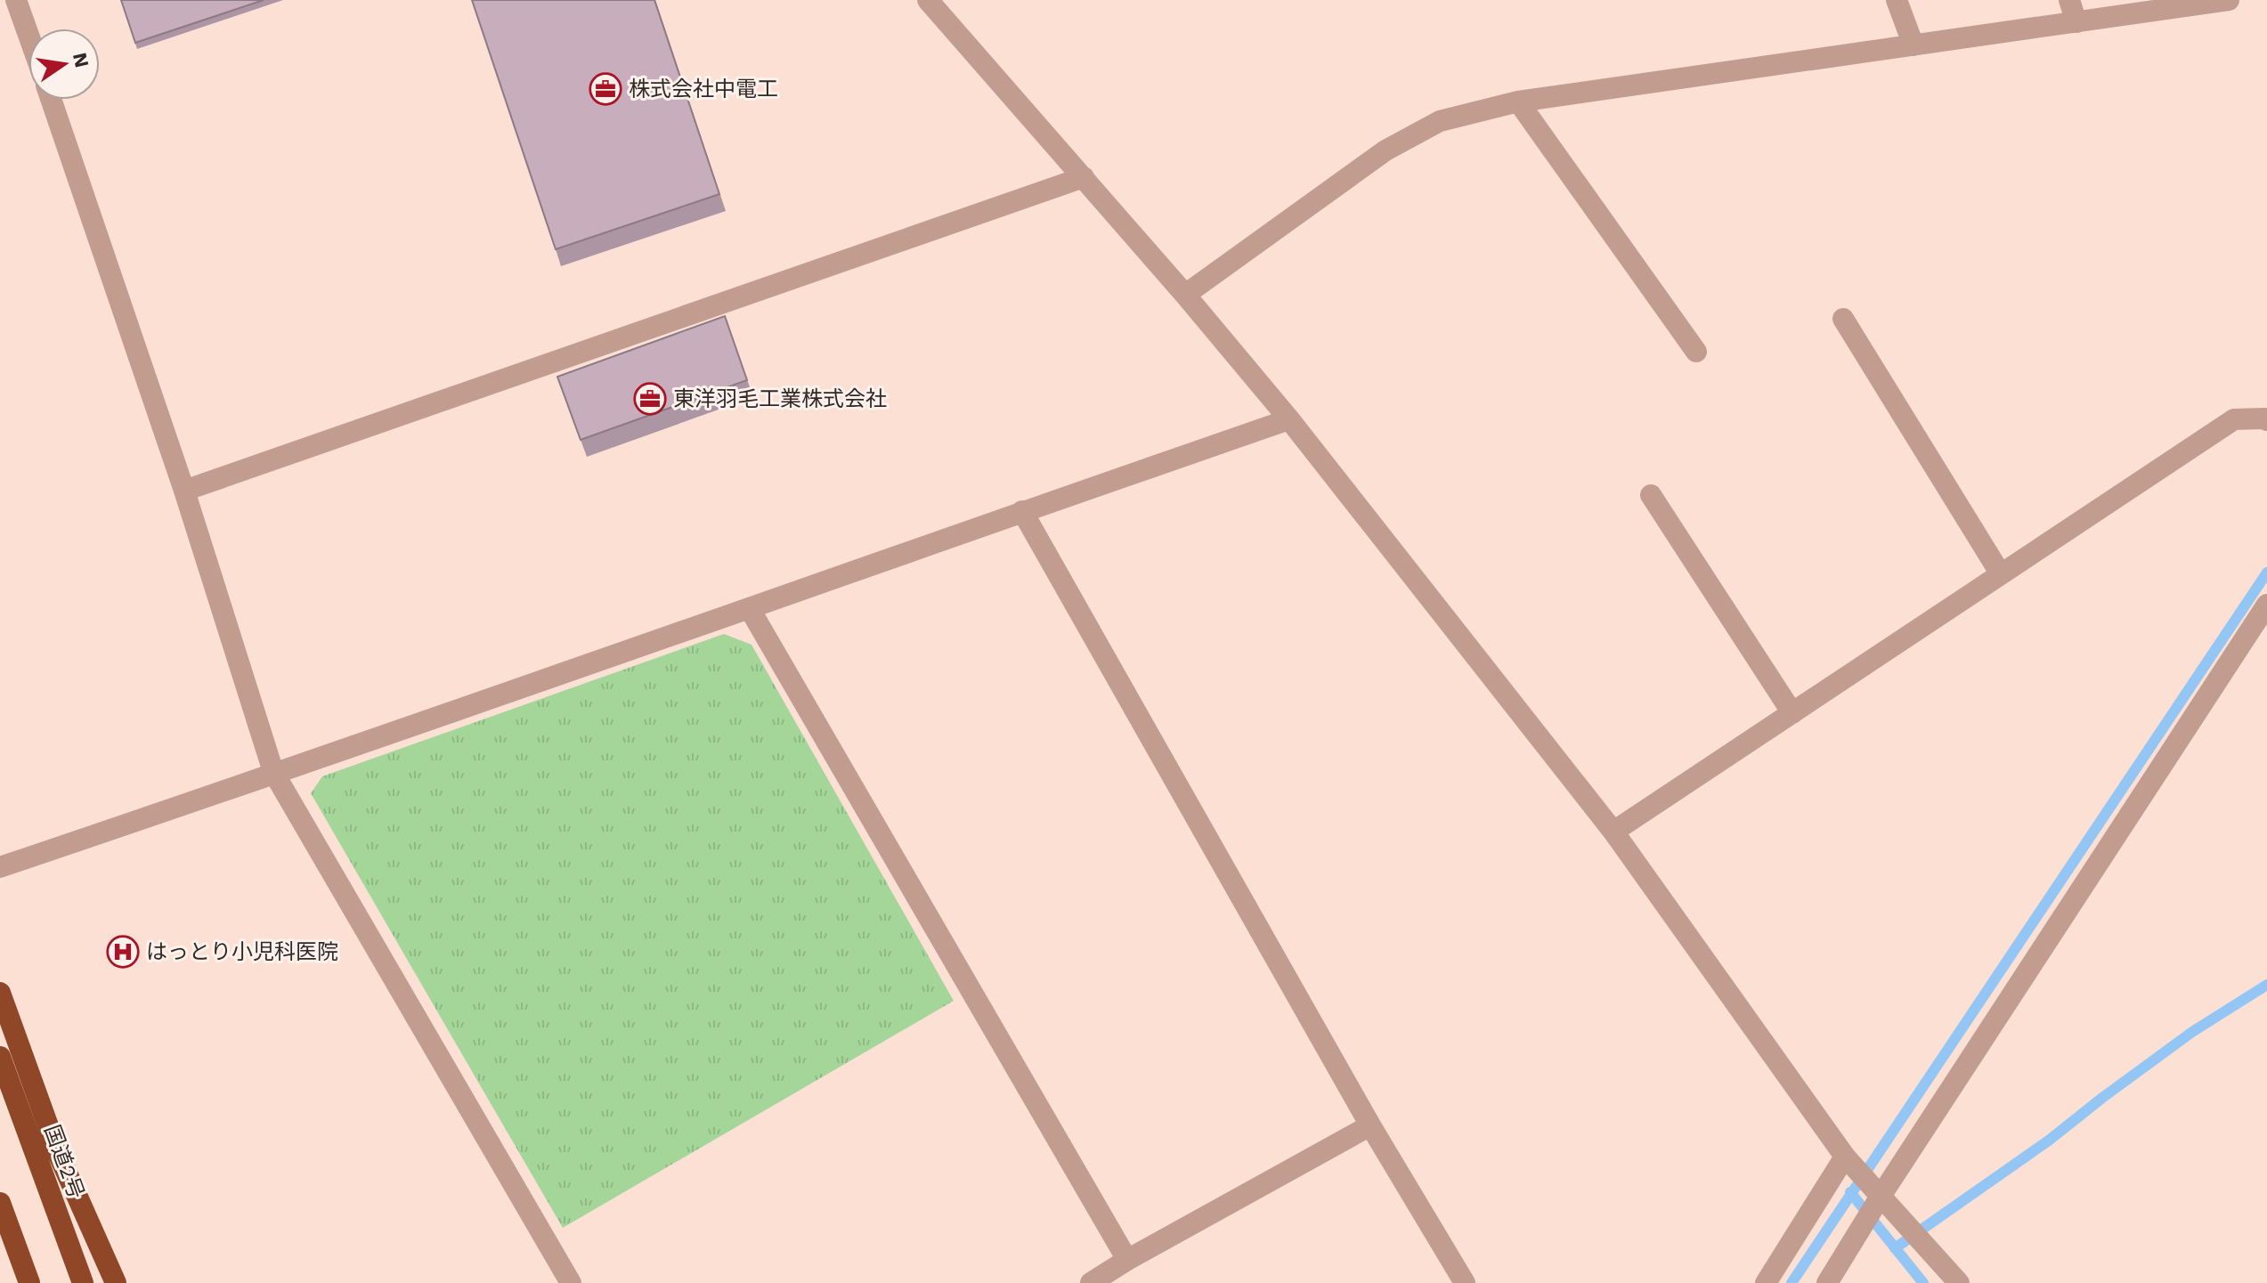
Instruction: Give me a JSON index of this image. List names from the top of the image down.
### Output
{
  "streets": {
    "highway": ["国道2号"]
  },
  "places": {
    "office": ["株式会社中電工", "東洋羽毛工業株式会社"],
    "hospital": ["はっとり小児科医院"]
  },
  "north": "right"
}
